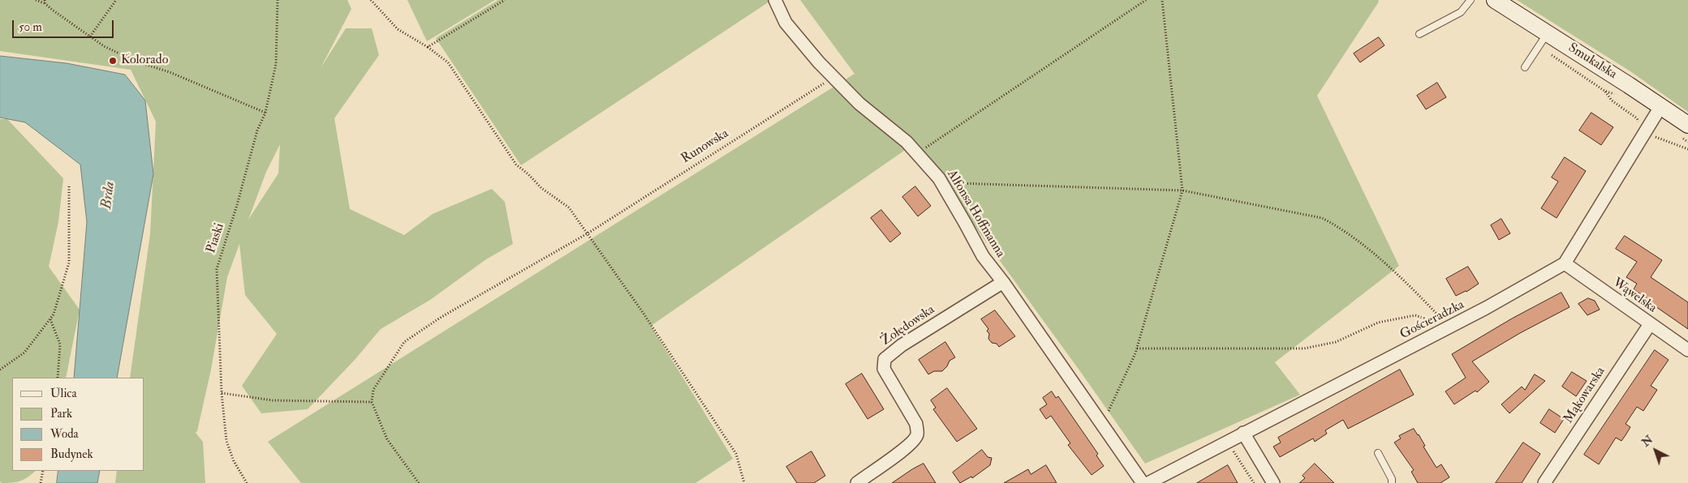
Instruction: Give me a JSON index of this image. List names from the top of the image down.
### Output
{
  "streets": {
    "street": [
      "Smukalska",
      "Alfonsa Hoffmanna",
      "Wąwelska",
      "Gościeradzka",
      "Żołędowska",
      "Mąkowarska"
    ],
    "path": ["Runowska", "Piaski"]
  },
  "crossings": [
    ["Smukalska", "Gościeradzka"],
    ["Runowska", "Alfonsa Hoffmanna"],
    ["Alfonsa Hoffmanna", "Żołędowska"],
    ["Wąwelska", "Gościeradzka"],
    ["Wąwelska", "Mąkowarska"]
  ],
  "water": ["Brda"],
  "places": ["Kolorado"],
  "legend": [
    "Ulica",
    "Park",
    "Woda",
    "Budynek"
  ],
  "scale_bar": "50 m",
  "north": "top left"
}
